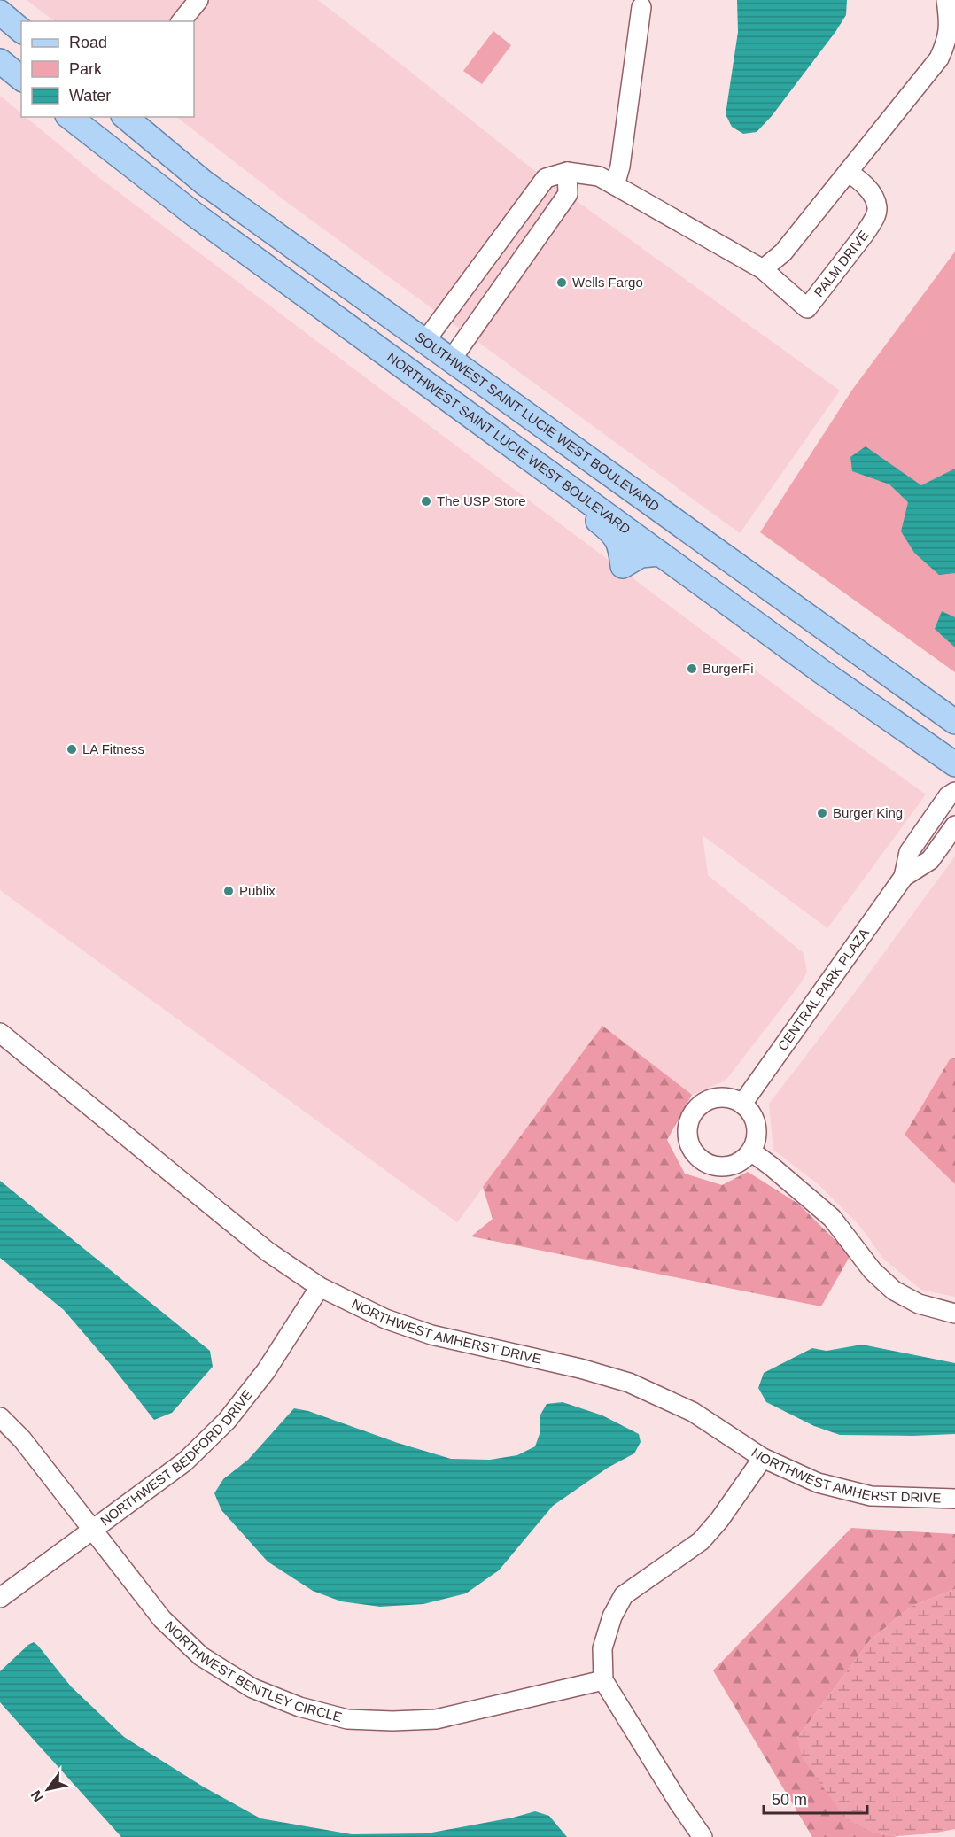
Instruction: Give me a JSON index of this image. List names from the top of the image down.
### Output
{
  "streets": {
    "main road": ["SOUTHWEST SAINT LUCIE WEST BOULEVARD", "NORTHWEST SAINT LUCIE WEST BOULEVARD"],
    "street": [
      "PALM DRIVE",
      "CENTRAL PARK PLAZA",
      "NORTHWEST AMHERST DRIVE",
      "NORTHWEST BEDFORD DRIVE",
      "NORTHWEST BENTLEY CIRCLE"
    ]
  },
  "crossings": [
    ["NORTHWEST AMHERST DRIVE", "NORTHWEST BEDFORD DRIVE"],
    ["NORTHWEST BEDFORD DRIVE", "NORTHWEST BENTLEY CIRCLE"]
  ],
  "places": [
    "Wells Fargo",
    "The USP Store",
    "BurgerFi",
    "LA Fitness",
    "Burger King",
    "Publix"
  ],
  "legend": ["Road", "Park", "Water"],
  "scale_bar": "50 m",
  "north": "bottom left"
}
